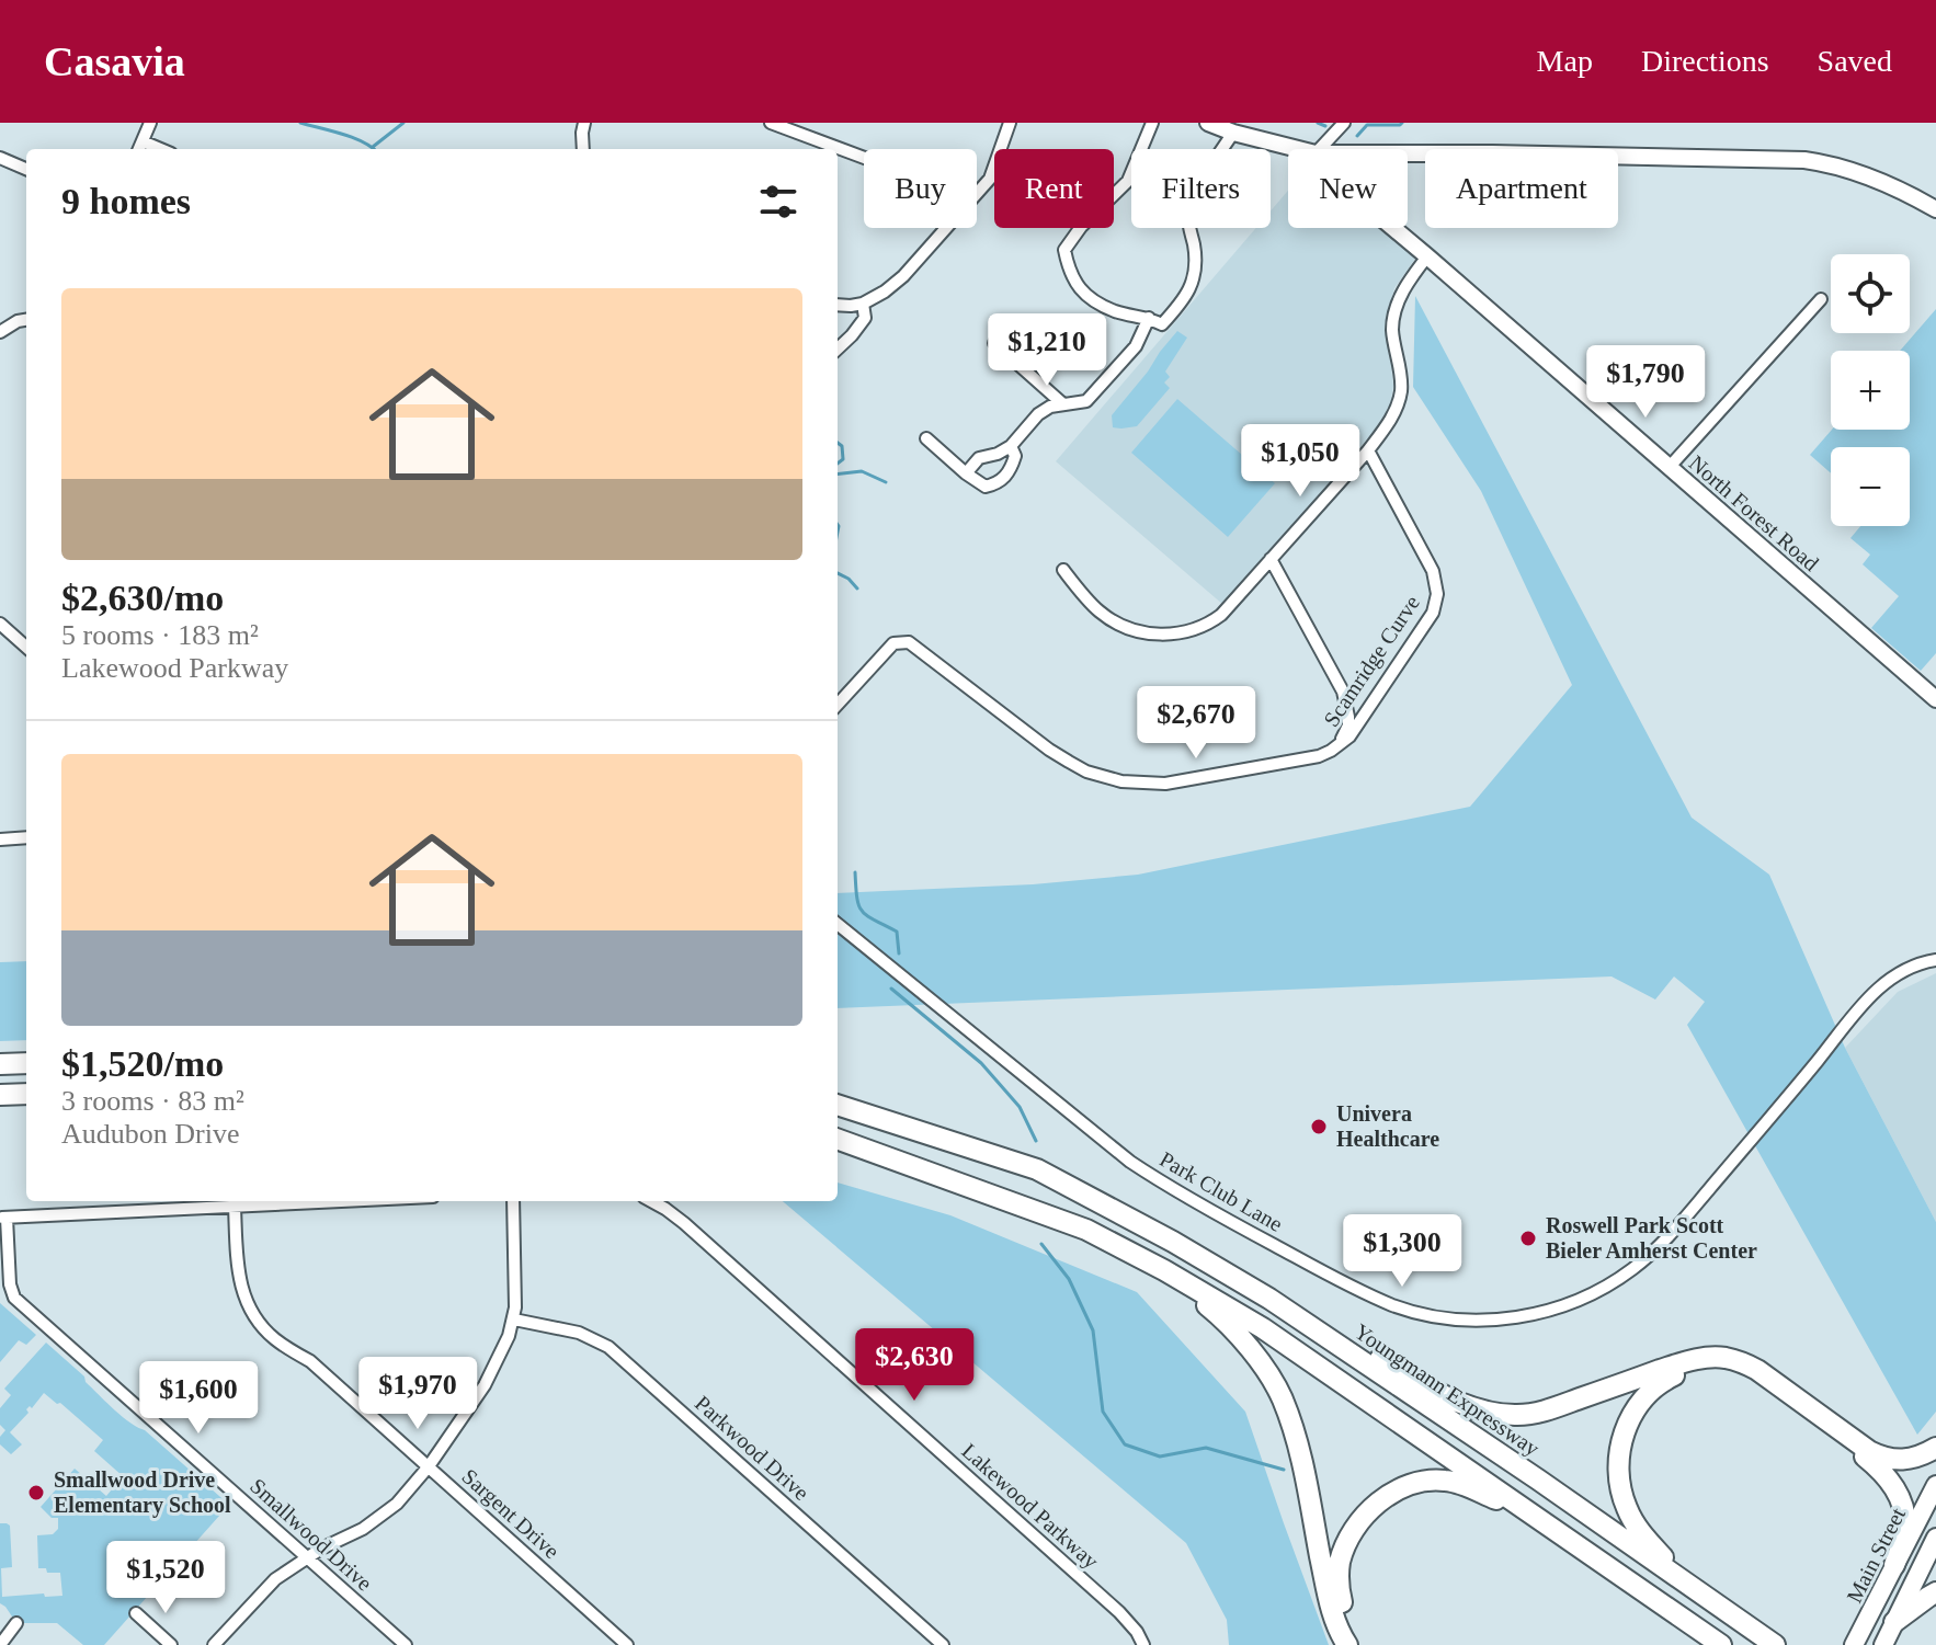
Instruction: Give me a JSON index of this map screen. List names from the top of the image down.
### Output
{
  "streets": {
    "highway": ["Youngmann Expressway"],
    "main road": ["Main Street"],
    "street": [
      "North Forest Road",
      "Scamridge Curve",
      "Park Club Lane",
      "Parkwood Drive",
      "Lakewood Parkway",
      "Sargent Drive",
      "Smallwood Drive"
    ]
  },
  "places": ["Univera Healthcare", "Roswell Park Scott Bieler Amherst Center", "Smallwood Drive Elementary School"],
  "page": {
    "header": "Casavia",
    "nav": ["Map", "Directions", "Saved"],
    "chip": [
      "Buy",
      "Rent",
      "Filters",
      "New",
      "Apartment"
    ],
    "heading": "9 homes",
    "map_buttons": ["+", "−"],
    "list": [
      {
        "name": "$2,630/mo",
        "note": "5 rooms · 183 m² · Lakewood Parkway"
      },
      {
        "name": "$1,520/mo",
        "note": "3 rooms · 83 m² · Audubon Drive"
      }
    ],
    "price": [
      "$1,210",
      "$1,790",
      "$1,050",
      "$2,670",
      "$1,300",
      "$2,630",
      "$1,970",
      "$1,600",
      "$1,520"
    ]
  }
}
